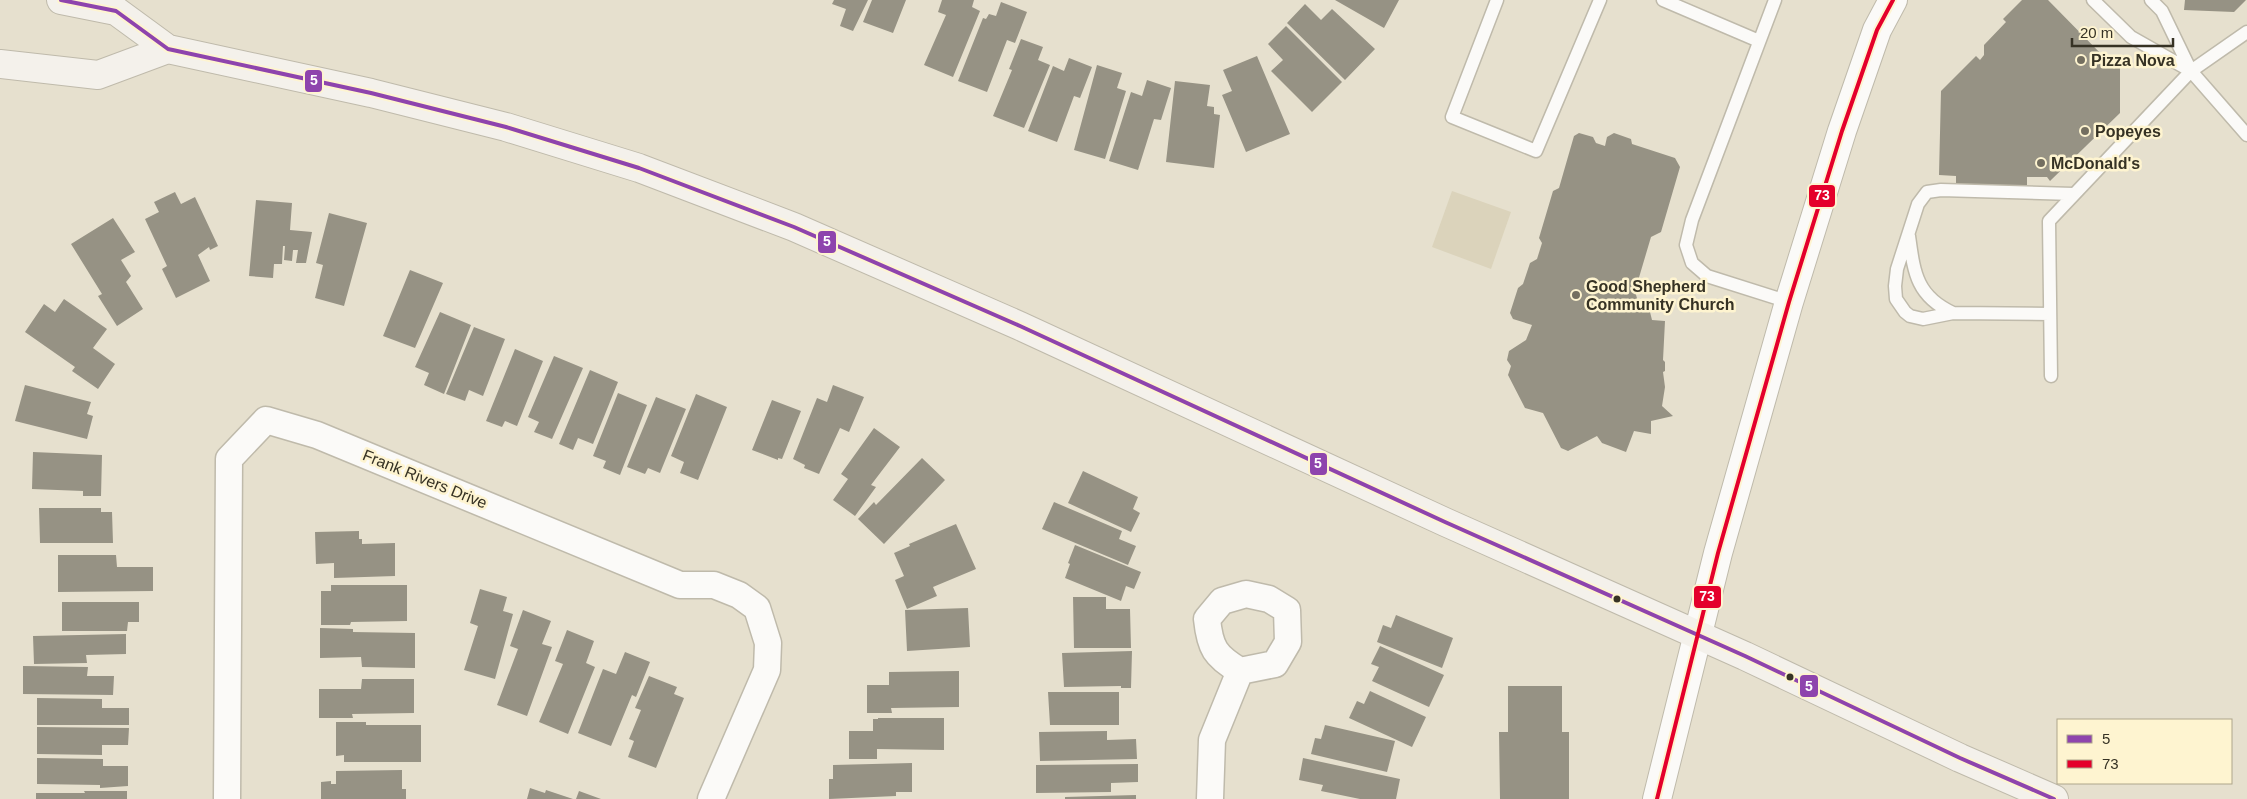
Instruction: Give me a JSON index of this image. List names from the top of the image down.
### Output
{
  "streets": {
    "street": ["Frank Rivers Drive"]
  },
  "places": [
    "Pizza Nova",
    "Popeyes",
    "McDonald's",
    "Good Shepherd Community Church"
  ],
  "lines": ["transit line 5", "transit line 73"],
  "legend": ["5", "73"],
  "scale_bar": "20 m"
}
